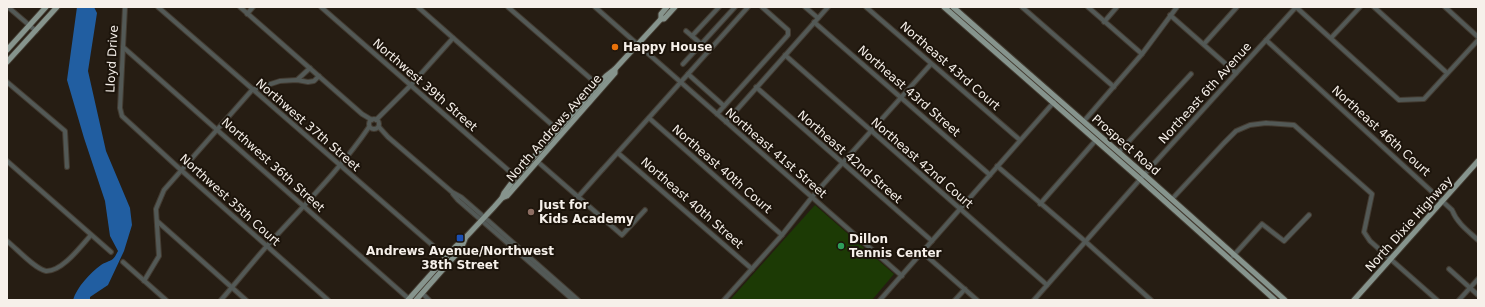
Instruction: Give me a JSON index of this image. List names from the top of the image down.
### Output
{
  "streets": {
    "main road": ["North Andrews Avenue", "Prospect Road", "North Dixie Highway"],
    "street": [
      "Lloyd Drive",
      "Northeast 43rd Court",
      "Northwest 39th Street",
      "Northeast 43rd Street",
      "Northeast 6th Avenue",
      "Northwest 37th Street",
      "Northeast 46th Court",
      "Northeast 41st Street",
      "Northeast 42nd Street",
      "Northeast 42nd Court",
      "Northwest 36th Street",
      "Northeast 40th Court",
      "Northwest 35th Court",
      "Northeast 40th Street"
    ]
  },
  "crossings": [
    ["Lloyd Drive", "Northwest 36th Street"],
    ["Lloyd Drive", "Northwest 35th Court"],
    ["Northwest 39th Street", "North Andrews Avenue"],
    ["Northeast 6th Avenue", "Northeast 46th Court"],
    ["Northeast 6th Avenue", "Prospect Road"],
    ["Northeast 6th Avenue", "Northeast 42nd Court"],
    ["Northwest 37th Street", "North Andrews Avenue"],
    ["North Andrews Avenue", "Northeast 41st Street"],
    ["North Andrews Avenue", "Northwest 36th Street"],
    ["Northeast 46th Court", "North Dixie Highway"]
  ],
  "places": {
    "other": ["Happy House", "Just for Kids Academy", "Dillon Tennis Center"],
    "transit": ["Andrews Avenue/Northwest 38th Street"]
  }
}
